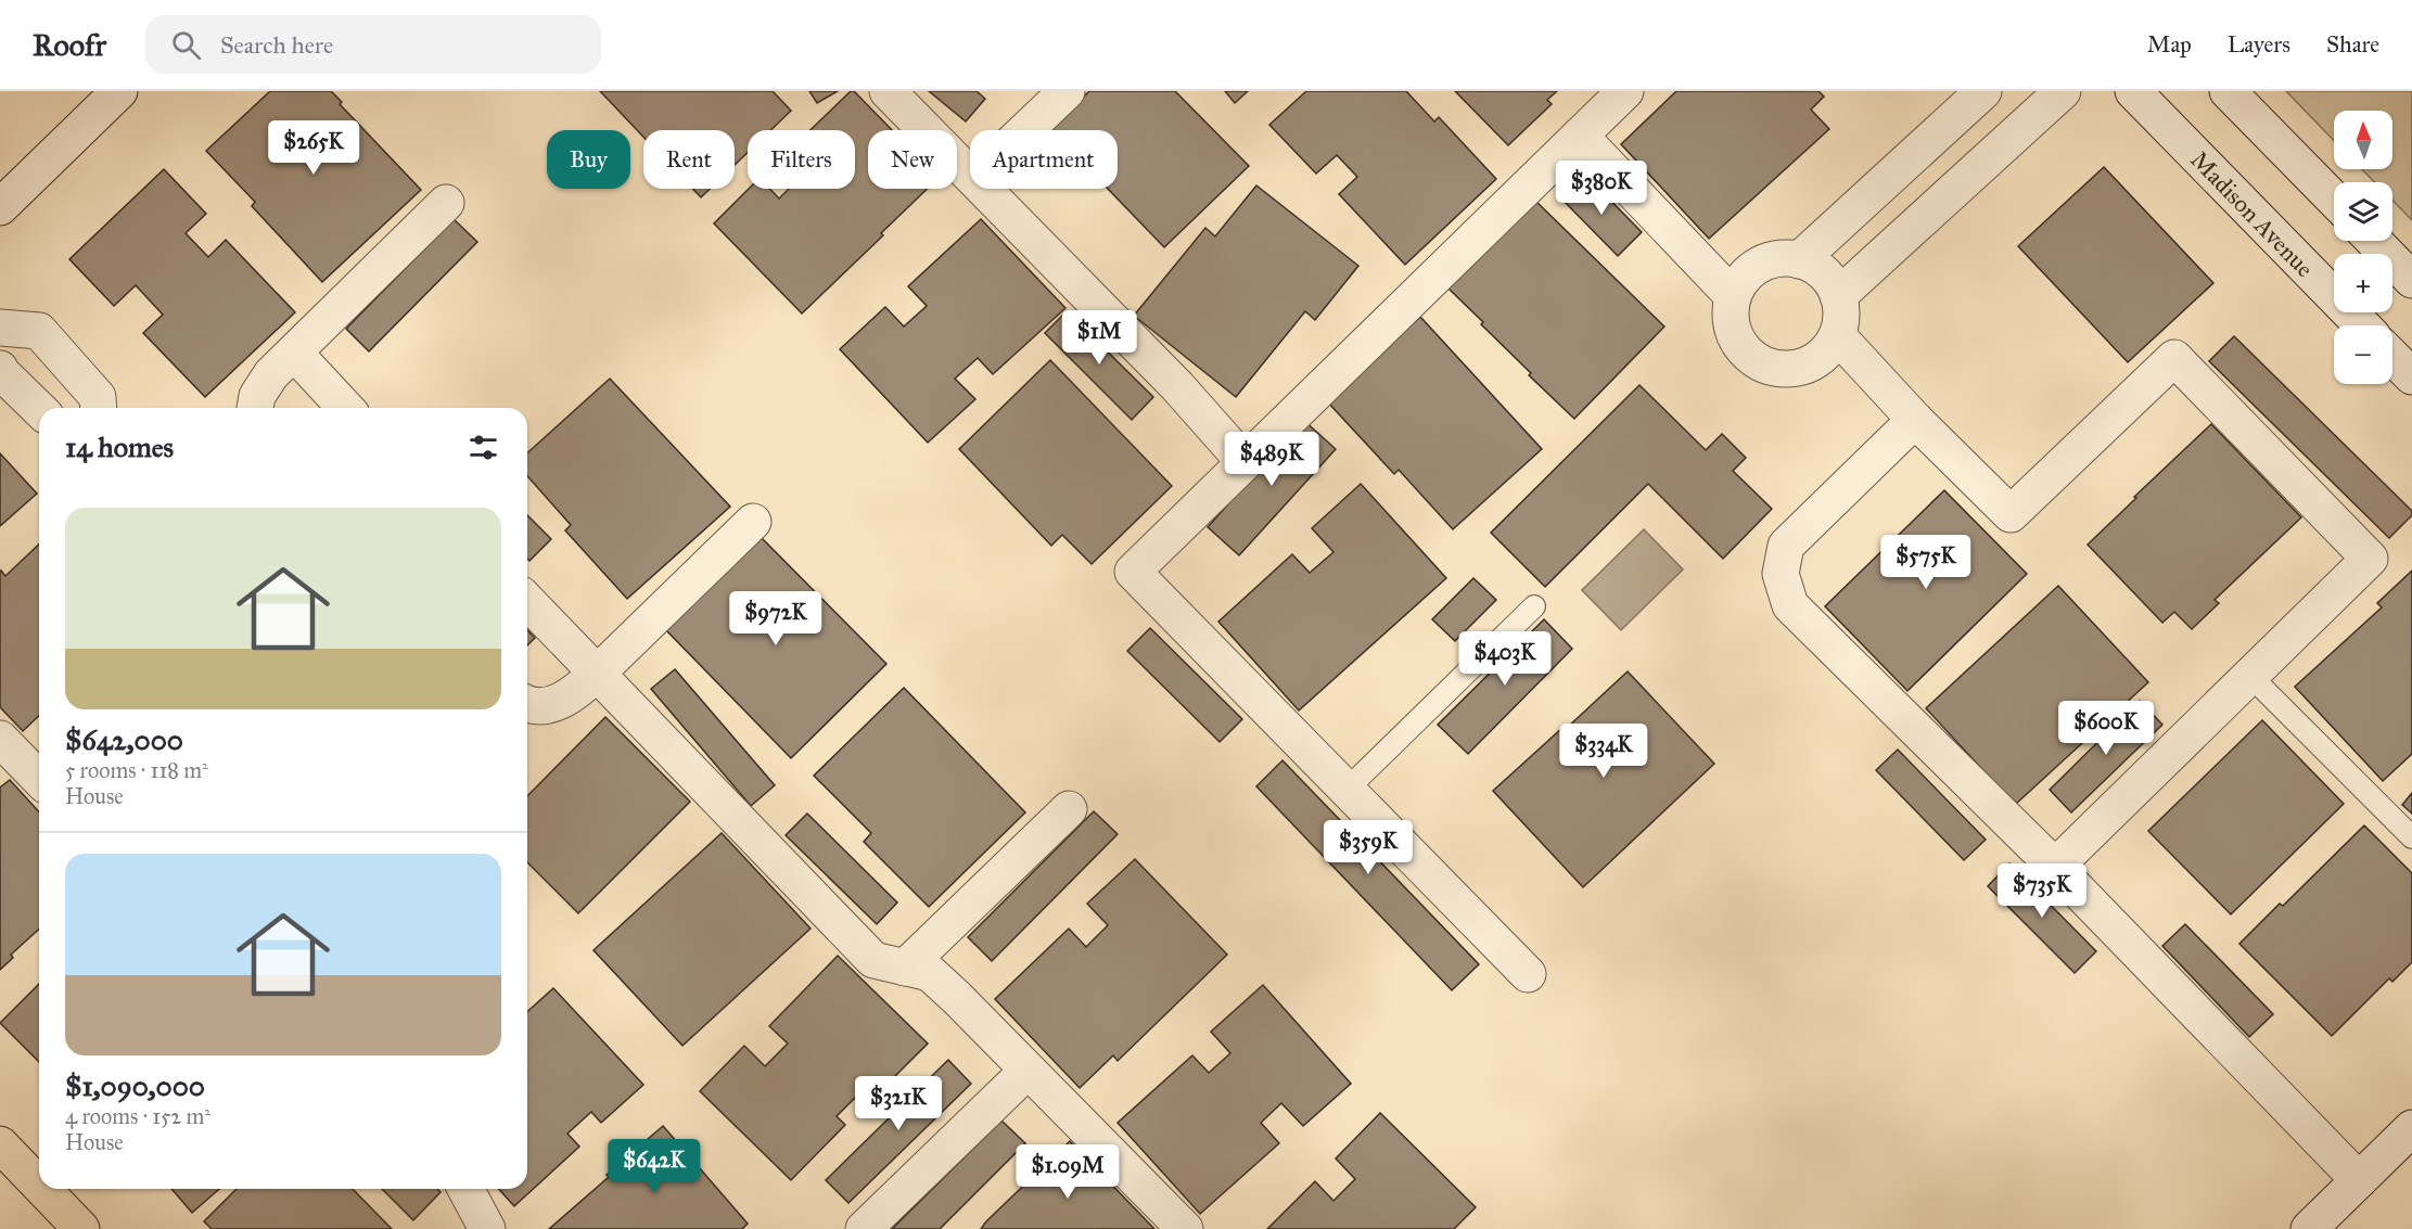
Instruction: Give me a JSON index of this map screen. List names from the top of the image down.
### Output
{
  "streets": {
    "street": ["Madison Avenue"]
  },
  "north": "top",
  "page": {
    "header": "Roofr",
    "search": "Search here",
    "nav": ["Map", "Layers", "Share"],
    "map_buttons": ["+", "−"],
    "price": [
      "$265K",
      "$380K",
      "$1M",
      "$489K",
      "$575K",
      "$972K",
      "$403K",
      "$600K",
      "$334K",
      "$359K",
      "$735K",
      "$321K",
      "$642K",
      "$1.09M"
    ],
    "chip": [
      "Buy",
      "Rent",
      "Filters",
      "New",
      "Apartment"
    ],
    "heading": "14 homes",
    "list": [
      {
        "name": "$642,000",
        "note": "5 rooms · 118 m² · House"
      },
      {
        "name": "$1,090,000",
        "note": "4 rooms · 152 m² · House"
      }
    ]
  }
}
